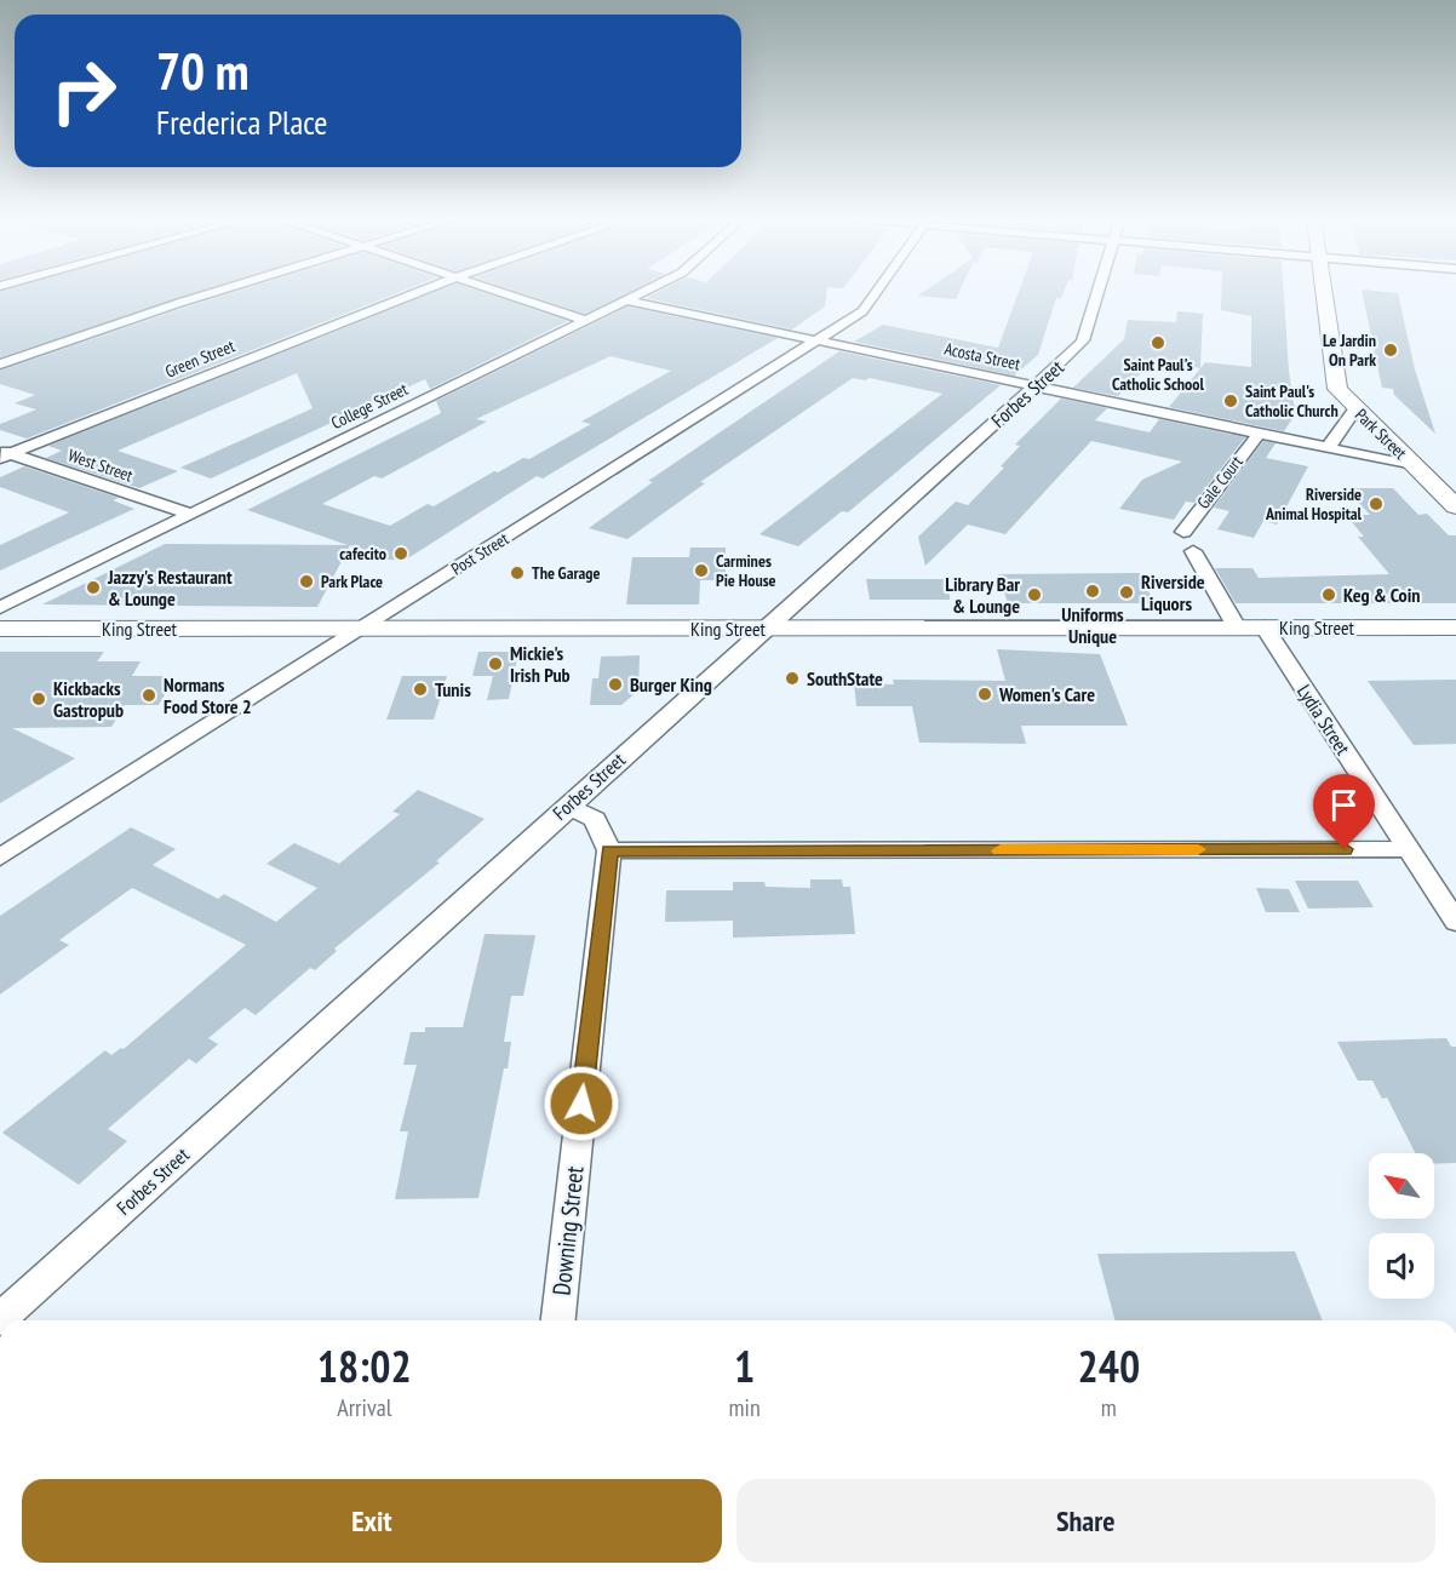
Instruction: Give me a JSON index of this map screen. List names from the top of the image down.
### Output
{
  "streets": {
    "main road": ["Park Street", "King Street"],
    "street": [
      "Acosta Street",
      "Green Street",
      "Forbes Street",
      "College Street",
      "West Street",
      "Gale Court",
      "Post Street",
      "Lydia Street",
      "Downing Street"
    ]
  },
  "crossings": [
    ["Acosta Street", "Forbes Street"],
    ["Acosta Street", "College Street"],
    ["Acosta Street", "Park Street"],
    ["Acosta Street", "Gale Court"],
    ["Acosta Street", "Post Street"],
    ["Green Street", "West Street"],
    ["Forbes Street", "King Street"],
    ["College Street", "West Street"],
    ["Post Street", "King Street"],
    ["King Street", "Lydia Street"]
  ],
  "places": [
    "Saint Paul's Catholic School",
    "Le Jardin On Park",
    "Saint Paul's Catholic Church",
    "Riverside Animal Hospital",
    "cafecito",
    "Carmines Pie House",
    "The Garage",
    "Park Place",
    "Jazzy's Restaurant & Lounge",
    "Uniforms Unique",
    "Riverside Liquors",
    "Library Bar & Lounge",
    "Keg & Coin",
    "Mickie's Irish Pub",
    "SouthState",
    "Burger King",
    "Tunis",
    "Women's Care",
    "Normans Food Store 2",
    "Kickbacks Gastropub"
  ],
  "north": "top left",
  "page": {
    "turn": ["70 m", "Frederica Place"],
    "eta": [
      "18:02",
      "Arrival",
      "1",
      "min",
      "240",
      "m"
    ],
    "buttons": ["Exit", "Share"]
  }
}
